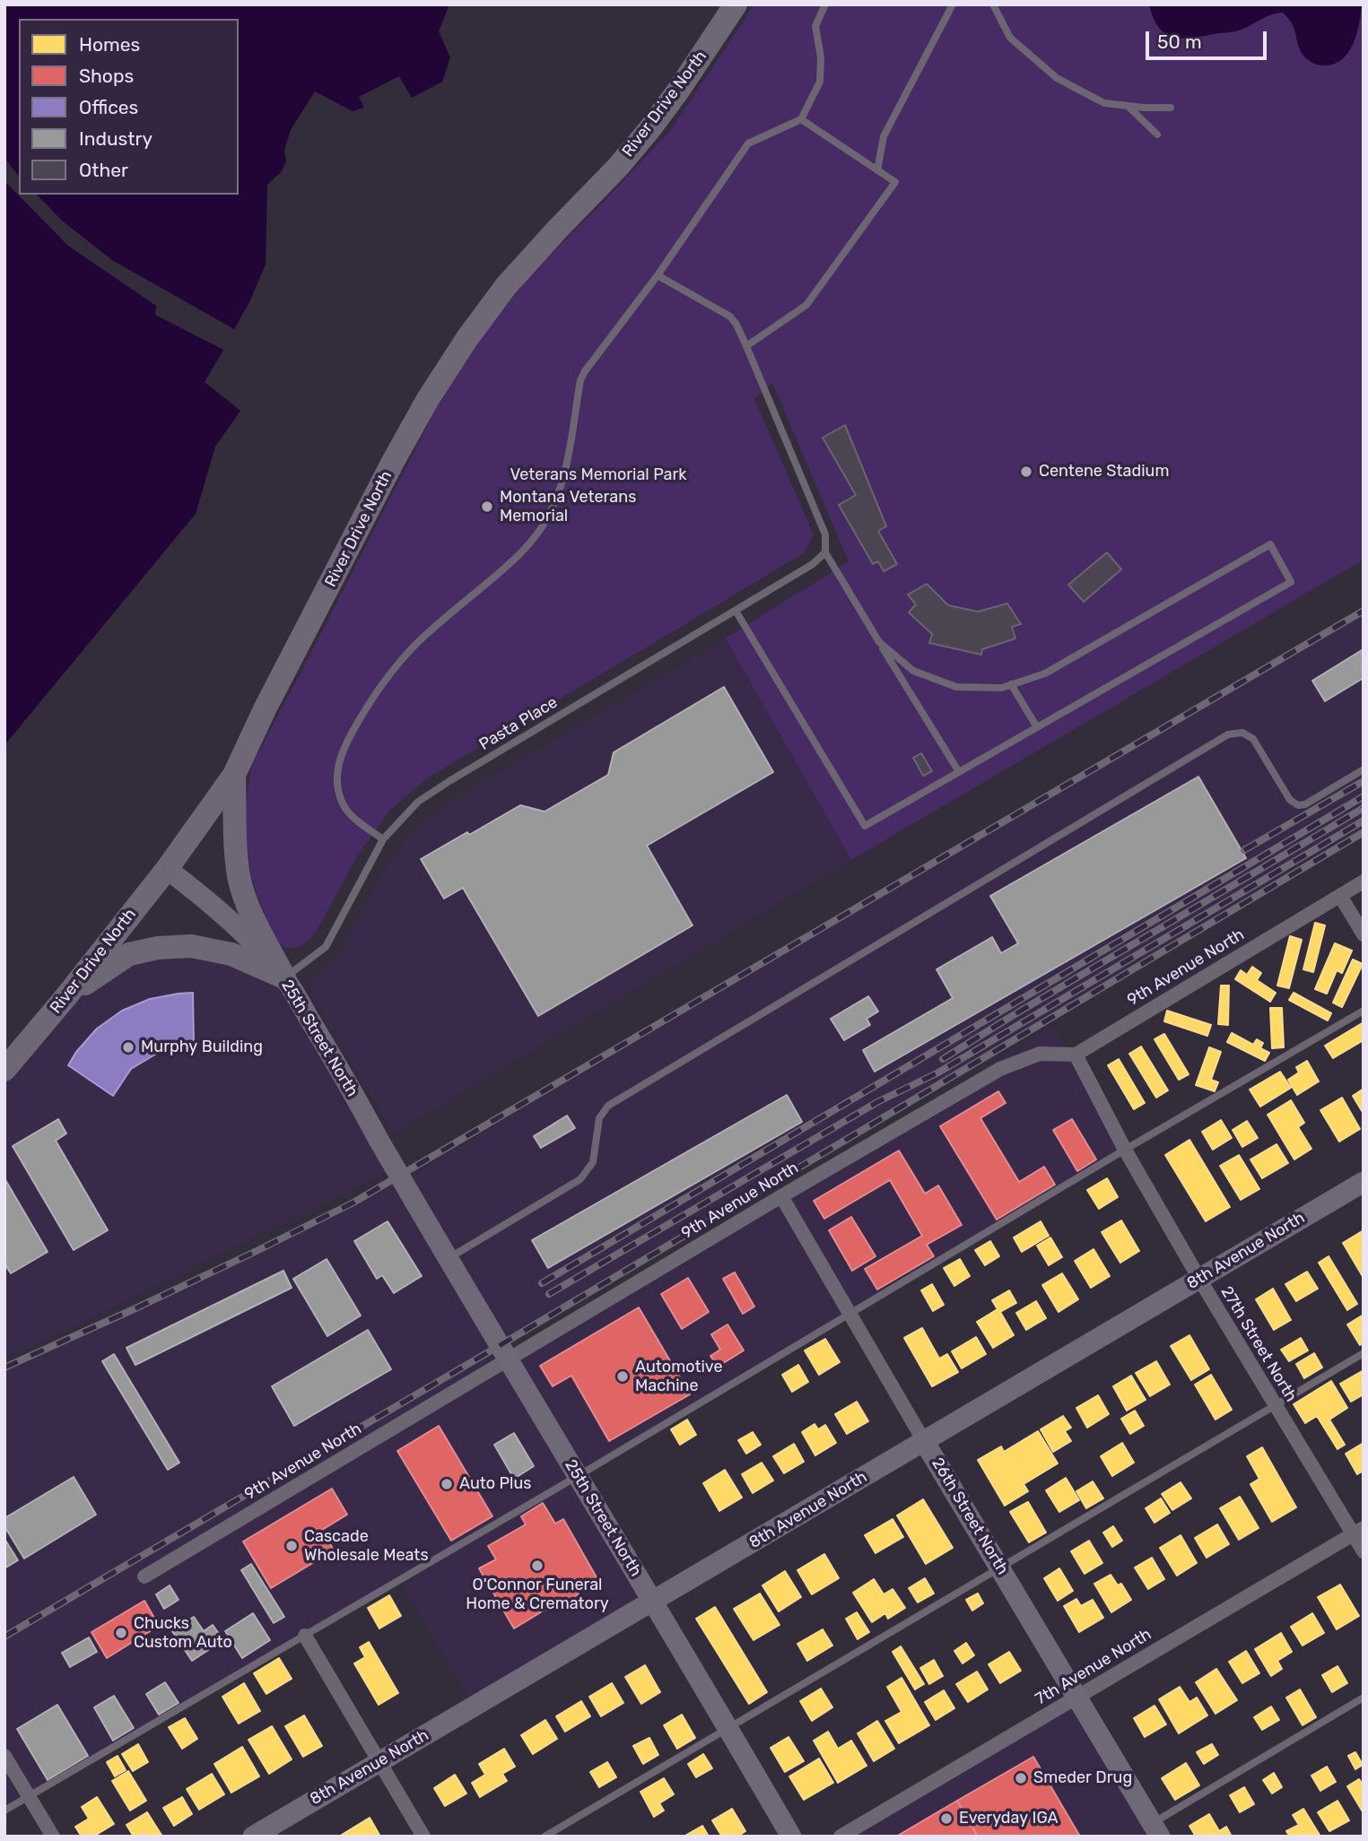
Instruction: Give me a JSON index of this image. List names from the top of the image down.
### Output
{
  "streets": {
    "main road": ["River Drive North"],
    "street": [
      "9th Avenue North",
      "25th Street North",
      "8th Avenue North",
      "27th Street North",
      "26th Street North",
      "7th Avenue North"
    ],
    "lane": ["Pasta Place"]
  },
  "crossings": [
    ["River Drive North", "25th Street North"],
    ["Pasta Place", "25th Street North"],
    ["9th Avenue North", "25th Street North"],
    ["9th Avenue North", "27th Street North"],
    ["9th Avenue North", "26th Street North"],
    ["25th Street North", "8th Avenue North"],
    ["8th Avenue North", "27th Street North"],
    ["8th Avenue North", "26th Street North"],
    ["27th Street North", "7th Avenue North"],
    ["26th Street North", "7th Avenue North"]
  ],
  "parks": ["Veterans Memorial Park"],
  "places": [
    "Centene Stadium",
    "Montana Veterans Memorial",
    "Murphy Building",
    "Automotive Machine",
    "Auto Plus",
    "Cascade Wholesale Meats",
    "O'Connor Funeral Home & Crematory",
    "Chucks Custom Auto",
    "Smeder Drug",
    "Everyday IGA"
  ],
  "legend": [
    "Homes",
    "Shops",
    "Offices",
    "Industry",
    "Other"
  ],
  "scale_bar": "50 m"
}
